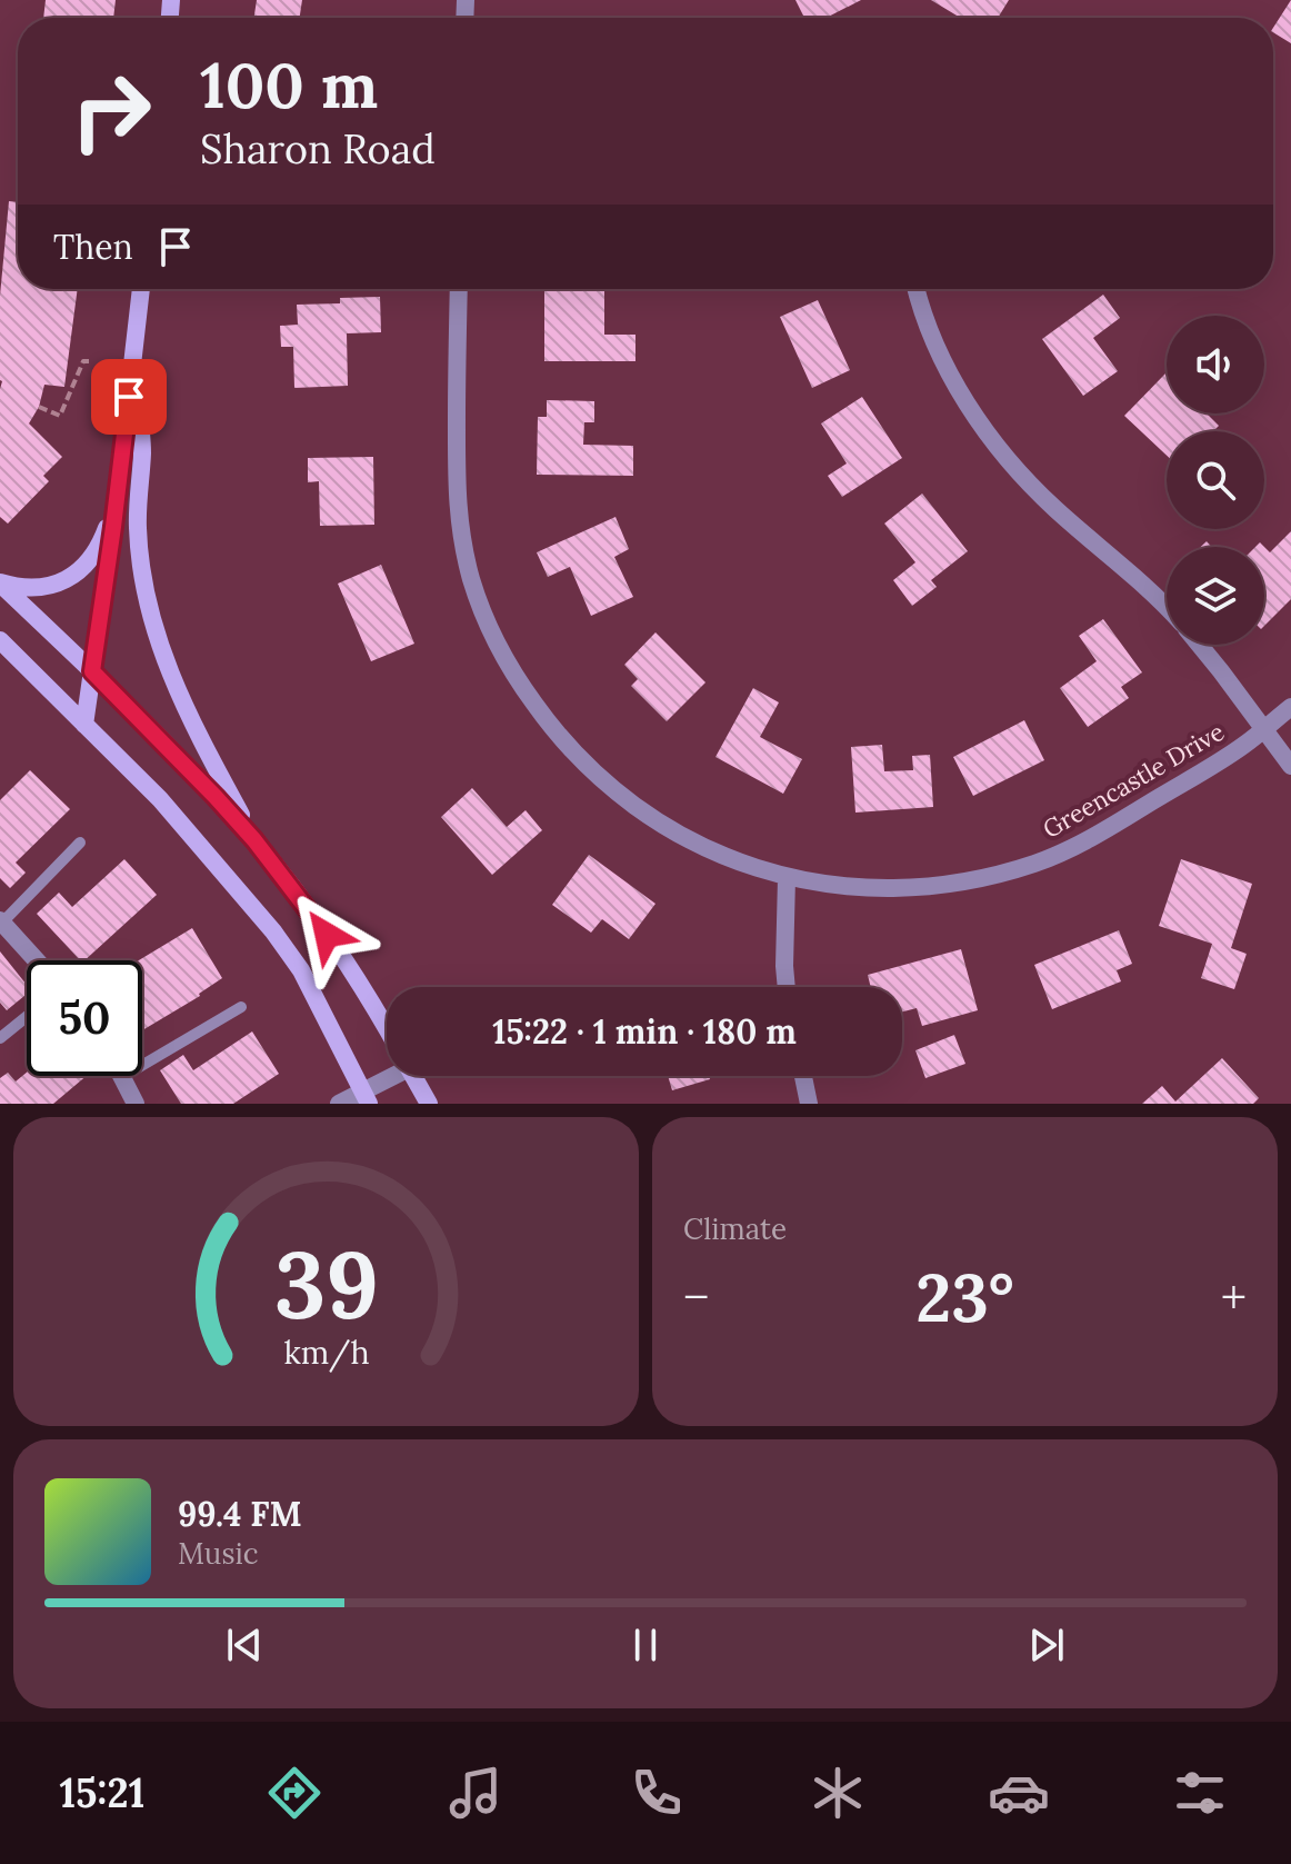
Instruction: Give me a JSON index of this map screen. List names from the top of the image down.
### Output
{
  "streets": {
    "street": ["Greencastle Drive"]
  },
  "page": {
    "turn": ["100 m", "Sharon Road"],
    "then": "Then",
    "limit": "50",
    "trip": "15:22 · 1 min · 180 m",
    "tile": "Climate",
    "heat": ["−", "23°", "+"],
    "song": ["99.4 FM", "Music"],
    "tabs": "15:21",
    "gauge": ["39", "km/h"]
  }
}
